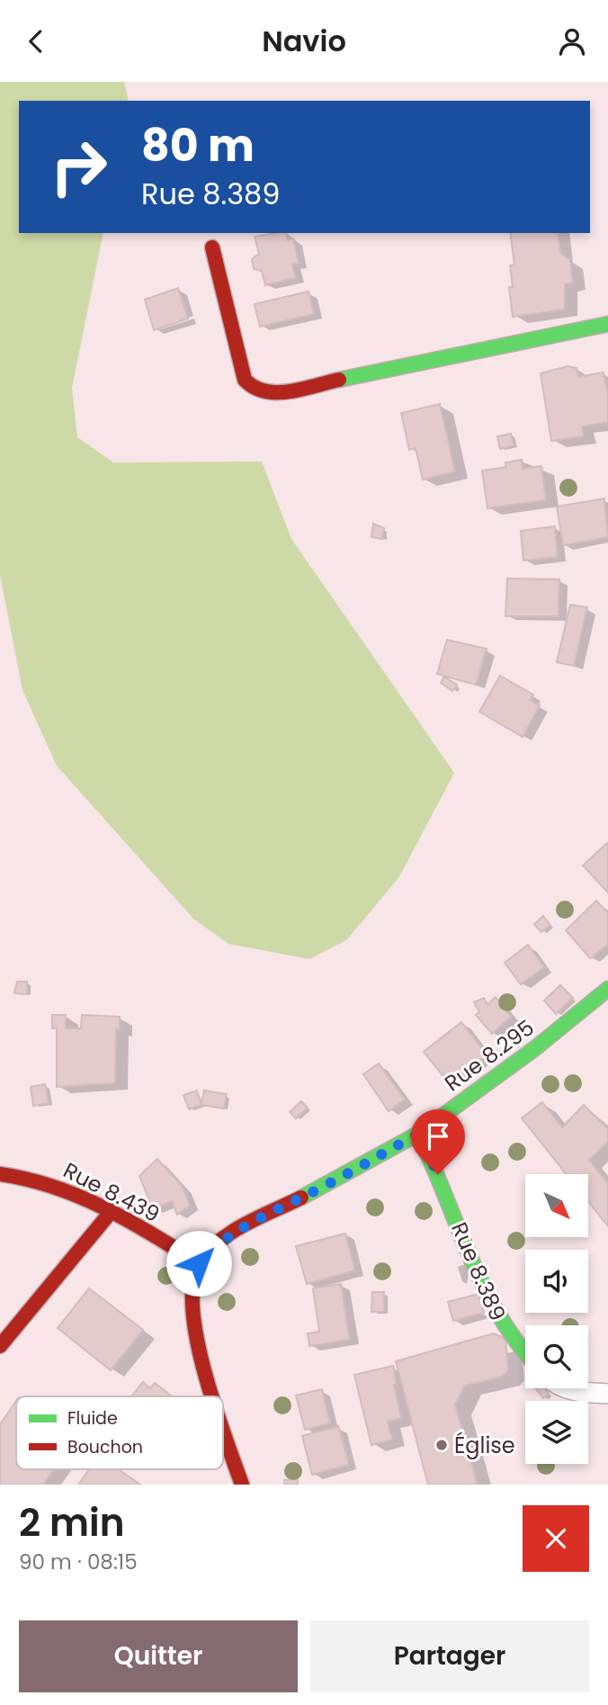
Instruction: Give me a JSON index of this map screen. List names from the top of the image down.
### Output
{
  "streets": {
    "street": ["Rue 8.295", "Rue 8.439", "Rue 8.389"]
  },
  "crossings": [
    ["Rue 8.295", "Rue 8.439"],
    ["Rue 8.295", "Rue 8.389"]
  ],
  "places": ["Église"],
  "legend": ["Fluide", "Bouchon"],
  "north": "bottom right",
  "page": {
    "header": "Navio",
    "turn": ["80 m", "Rue 8.389"],
    "heading": ["2 min", "90 m · 08:15"],
    "buttons": ["Quitter", "Partager"]
  }
}
